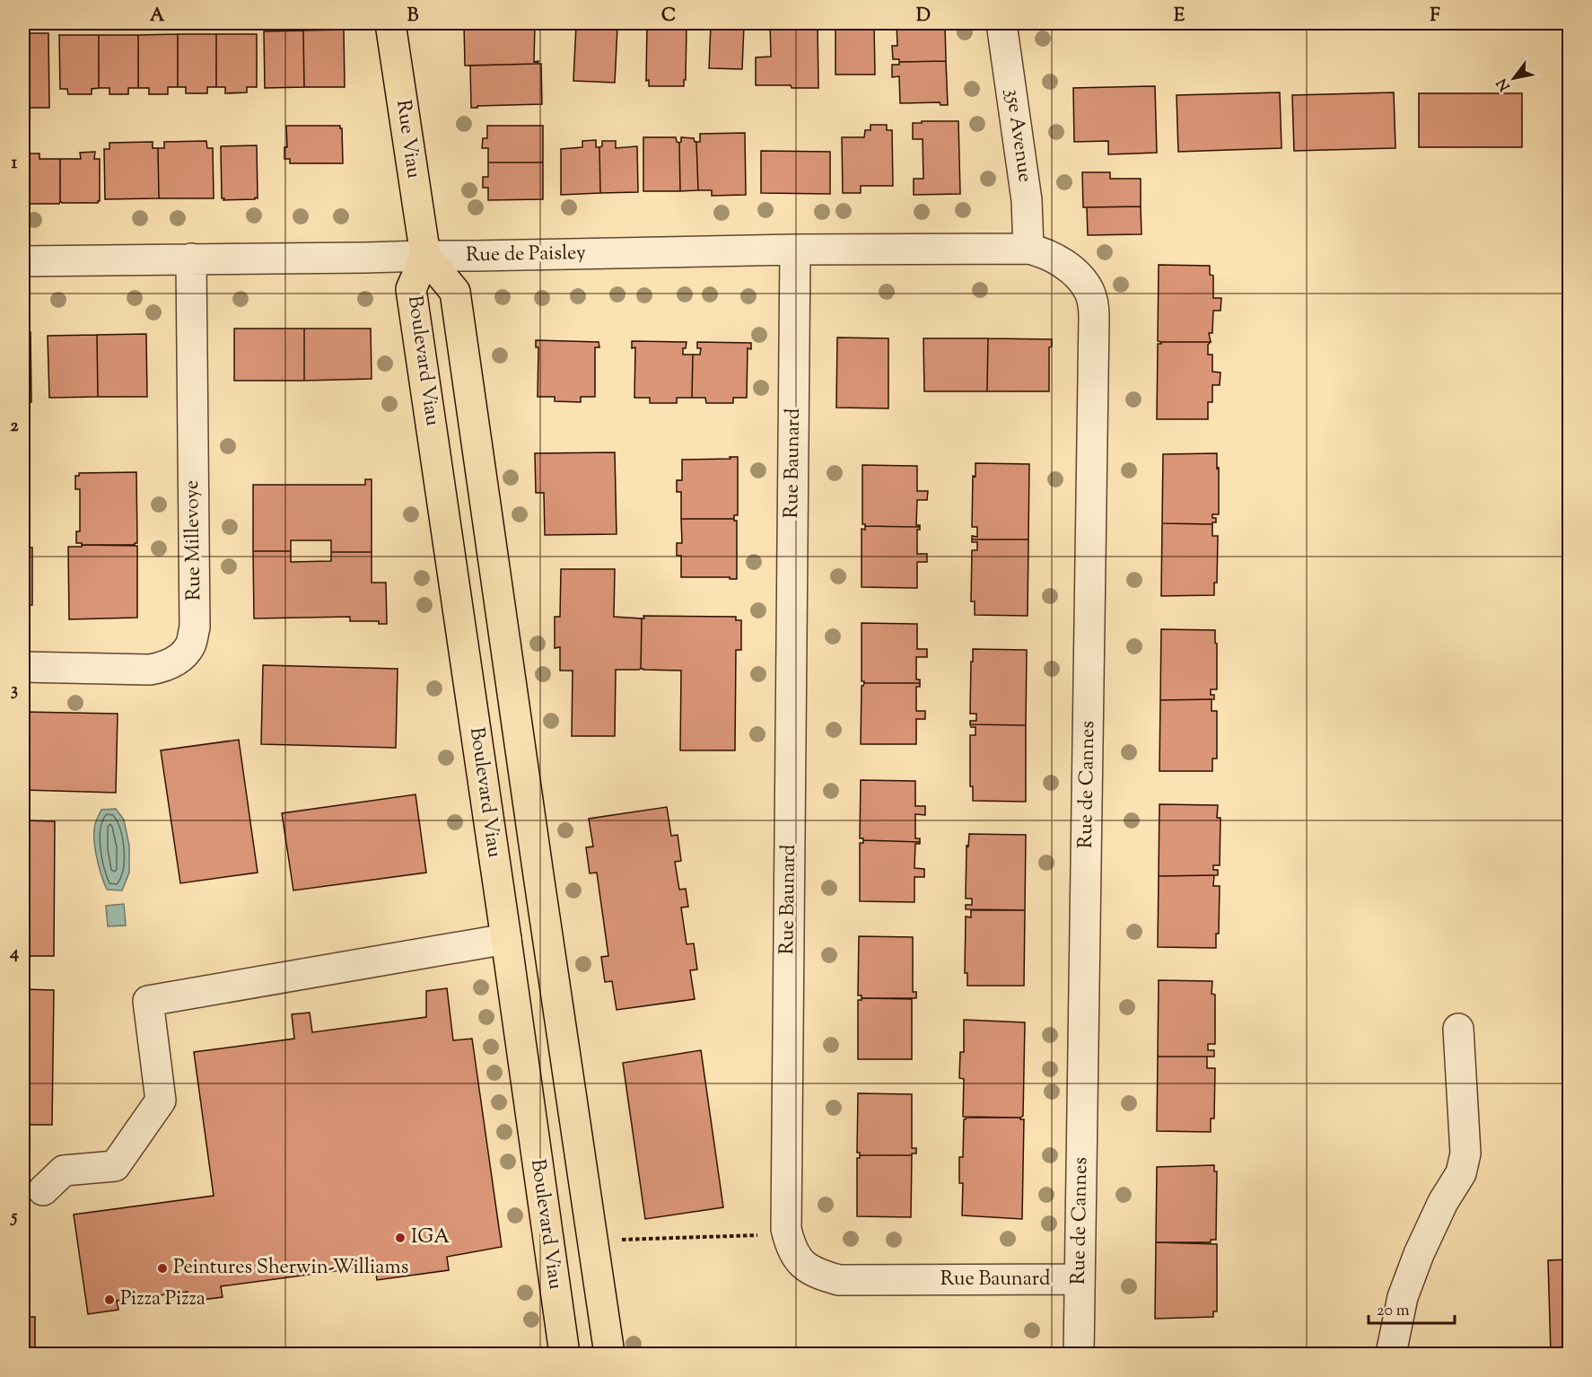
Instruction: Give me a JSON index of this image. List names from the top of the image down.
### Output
{
  "streets": {
    "main road": ["Rue Viau", "Boulevard Viau"],
    "street": [
      "35e Avenue",
      "Rue de Paisley",
      "Rue Baunard",
      "Rue Millevoye",
      "Rue de Cannes"
    ]
  },
  "crossings": [
    ["35e Avenue", "Rue de Paisley"],
    ["35e Avenue", "Rue de Cannes"],
    ["Rue Viau", "Rue de Paisley"],
    ["Rue Viau", "Boulevard Viau"],
    ["Rue de Paisley", "Boulevard Viau"],
    ["Rue de Paisley", "Rue Baunard"],
    ["Rue de Paisley", "Rue Millevoye"],
    ["Rue de Paisley", "Rue de Cannes"],
    ["Rue Baunard", "Rue de Cannes"]
  ],
  "places": ["IGA", "Peintures Sherwin-Williams", "Pizza Pizza"],
  "scale_bar": "20 m",
  "north": "bottom left",
  "grid": {
    "columns": [
      "A",
      "B",
      "C",
      "D",
      "E",
      "F"
    ],
    "rows": [
      "1",
      "2",
      "3",
      "4",
      "5"
    ]
  }
}
